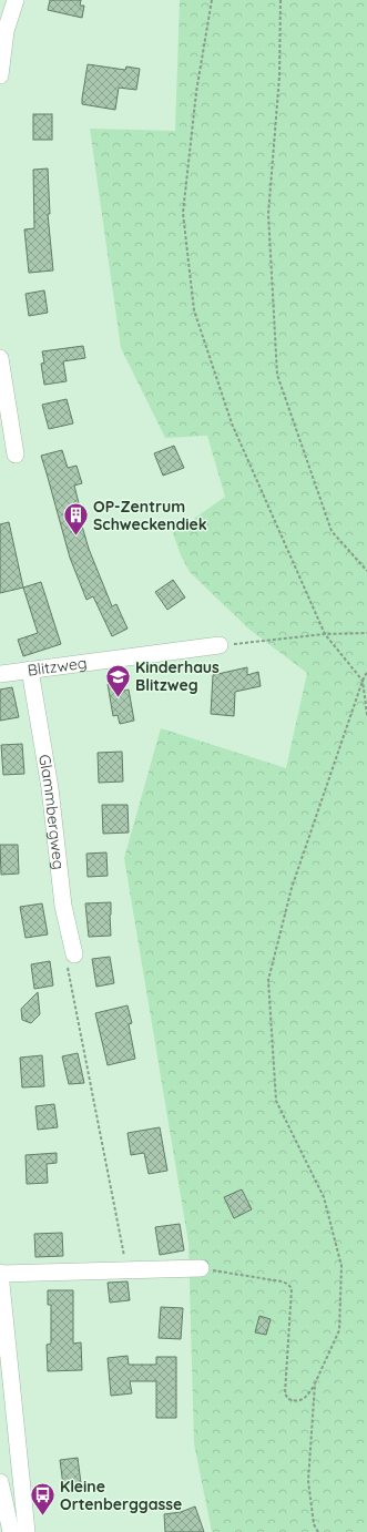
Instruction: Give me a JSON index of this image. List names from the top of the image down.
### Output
{
  "streets": {
    "street": ["Blitzweg", "Glammbergweg"]
  },
  "crossings": [
    ["Blitzweg", "Glammbergweg"]
  ],
  "places": {
    "building": ["OP-Zentrum Schweckendiek"],
    "school or university": ["Kinderhaus Blitzweg"],
    "bus stop": ["Kleine Ortenberggasse"]
  }
}
